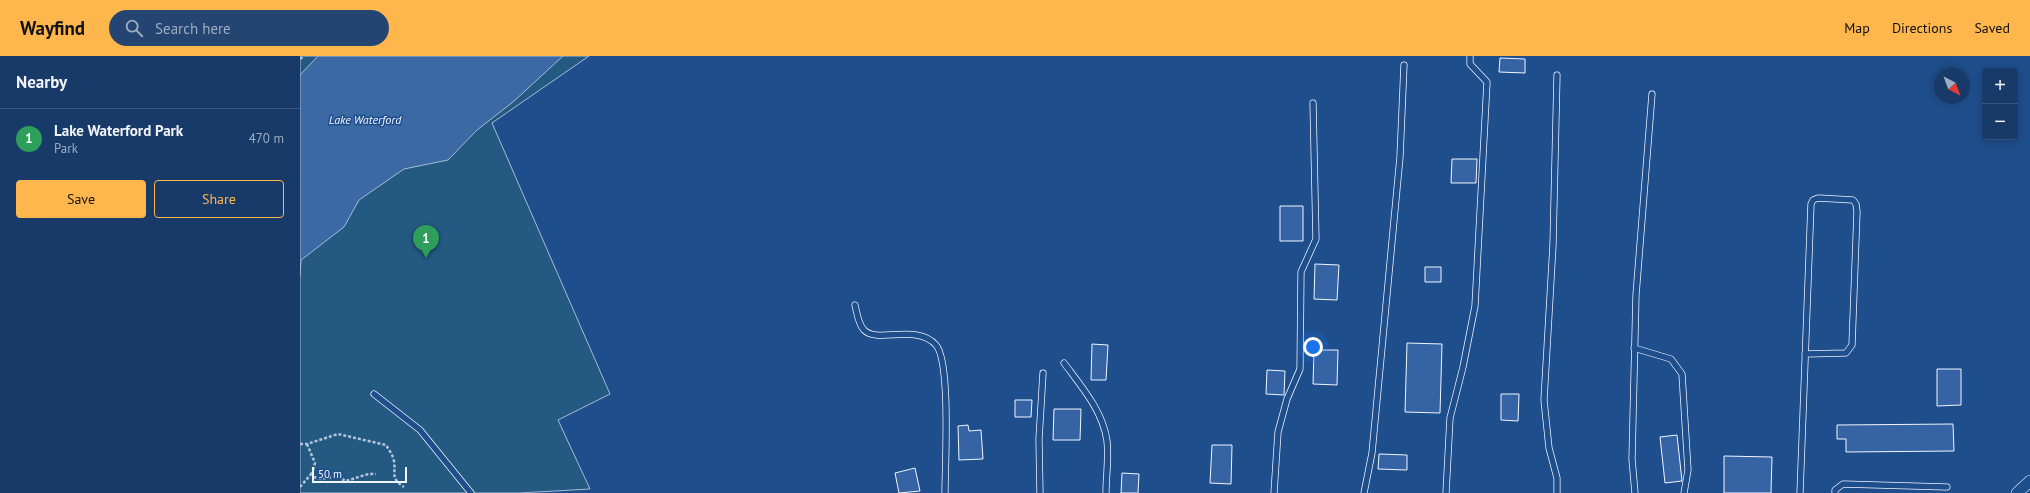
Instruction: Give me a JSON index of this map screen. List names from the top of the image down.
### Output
{
  "water": ["Lake Waterford"],
  "scale_bar": "50 m",
  "north": "bottom right",
  "page": {
    "header": "Wayfind",
    "search": "Search here",
    "nav": ["Map", "Directions", "Saved"],
    "heading": "Nearby",
    "map_buttons": ["+", "−"],
    "list": [
      {
        "mark": "1",
        "name": "Lake Waterford Park",
        "note": "Park",
        "value": "470 m"
      }
    ],
    "buttons": ["Save", "Share"],
    "pins": "1",
    "scale": "50 m"
  }
}
